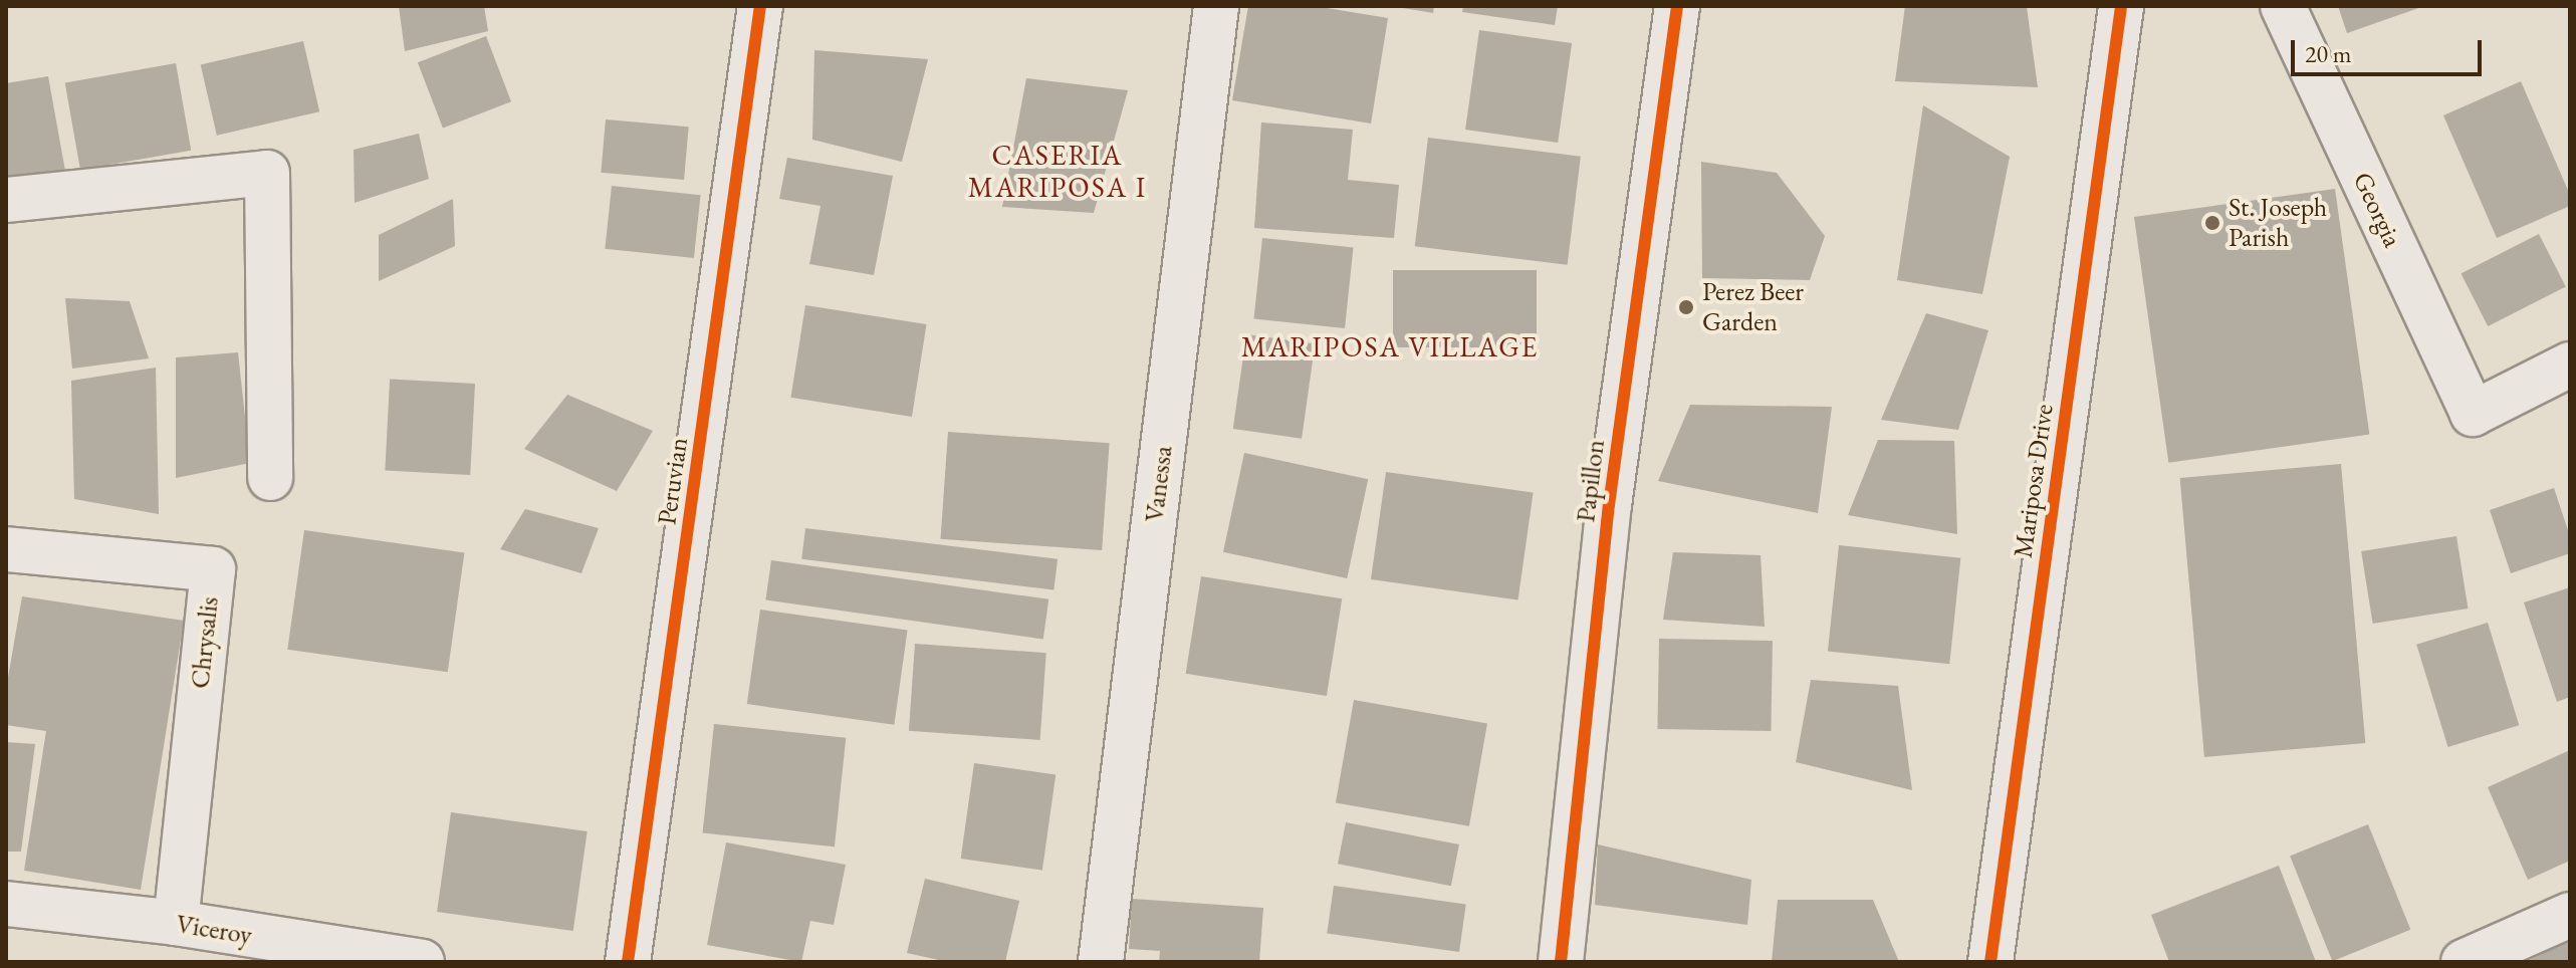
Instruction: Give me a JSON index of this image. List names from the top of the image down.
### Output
{
  "streets": {
    "street": [
      "Georgia",
      "Peruvian",
      "Papillon",
      "Mariposa Drive",
      "Vanessa",
      "Chrysalis",
      "Viceroy"
    ]
  },
  "crossings": [
    ["Chrysalis", "Viceroy"]
  ],
  "districts": ["CASERIA MARIPOSA I", "MARIPOSA VILLAGE"],
  "places": ["St. Joseph Parish", "Perez Beer Garden"],
  "scale_bar": "20 m"
}
